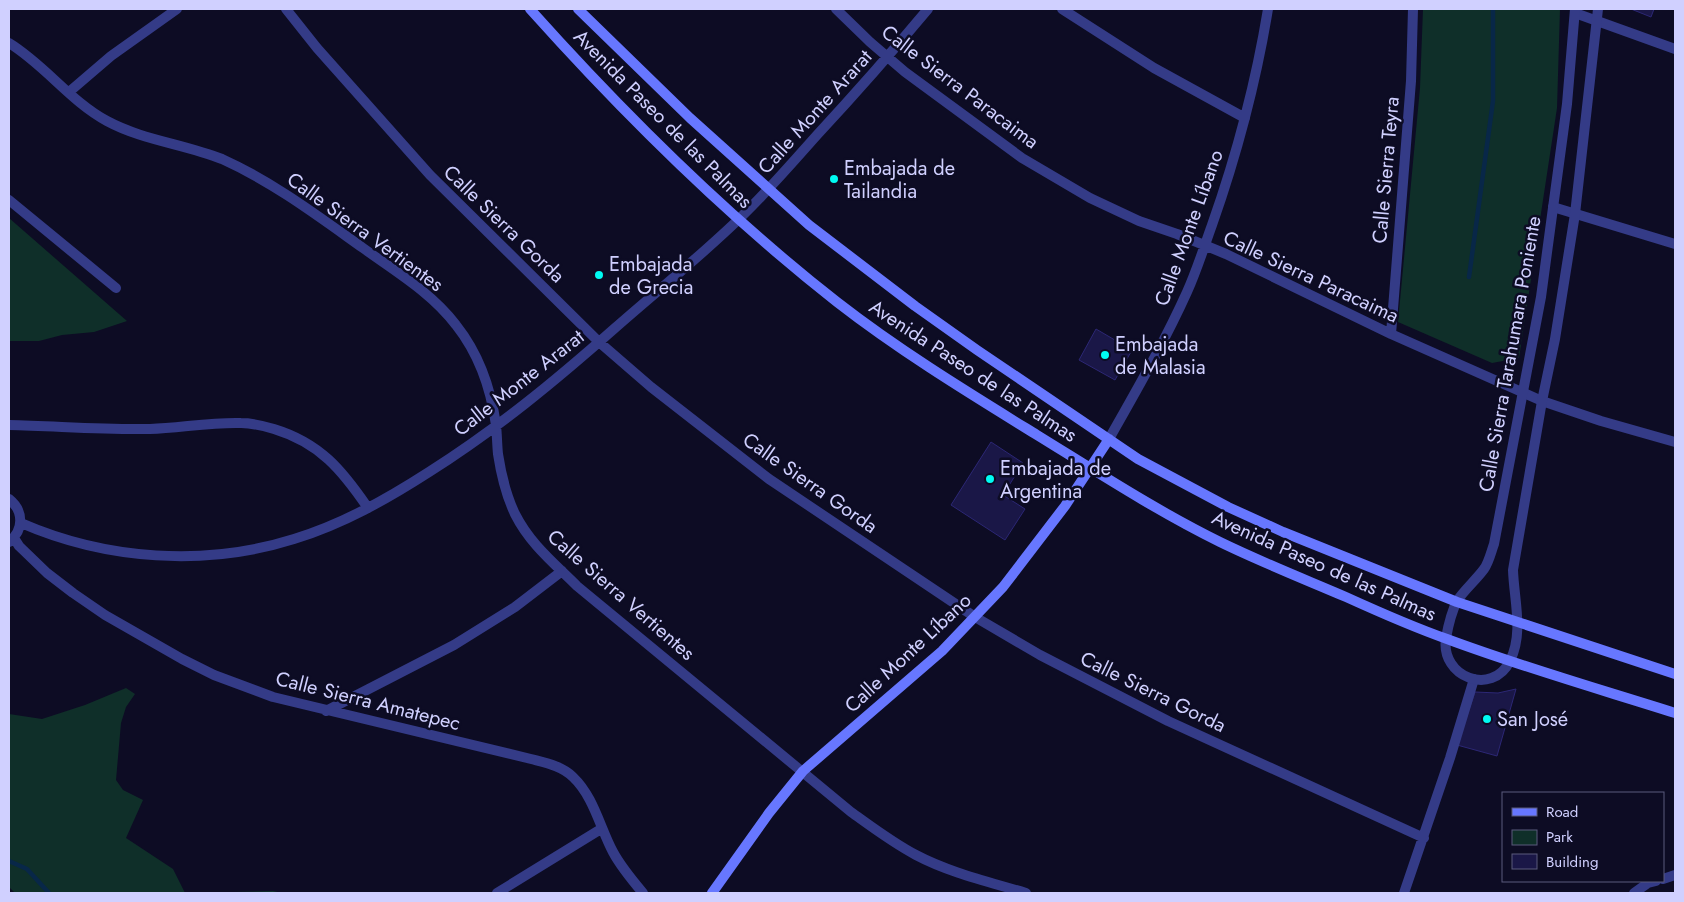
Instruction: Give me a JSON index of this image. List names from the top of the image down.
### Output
{
  "streets": {
    "main road": ["Avenida Paseo de las Palmas", "Calle Monte Líbano"],
    "street": [
      "Calle Sierra Paracaima",
      "Calle Monte Ararat",
      "Calle Sierra Teyra",
      "Calle Sierra Gorda",
      "Calle Sierra Vertientes",
      "Calle Sierra Tarahumara Poniente",
      "Calle Sierra Amatepec"
    ]
  },
  "crossings": [
    ["Calle Sierra Paracaima", "Calle Monte Ararat"],
    ["Calle Sierra Paracaima", "Calle Sierra Teyra"],
    ["Calle Sierra Paracaima", "Calle Monte Líbano"],
    ["Calle Sierra Paracaima", "Calle Sierra Tarahumara Poniente"],
    ["Calle Monte Ararat", "Avenida Paseo de las Palmas"],
    ["Calle Monte Ararat", "Calle Sierra Gorda"],
    ["Calle Monte Ararat", "Calle Sierra Vertientes"],
    ["Avenida Paseo de las Palmas", "Calle Monte Líbano"],
    ["Avenida Paseo de las Palmas", "Calle Sierra Tarahumara Poniente"],
    ["Calle Sierra Gorda", "Calle Monte Líbano"],
    ["Calle Monte Líbano", "Calle Sierra Vertientes"]
  ],
  "places": [
    "Embajada de Tailandia",
    "Embajada de Grecia",
    "Embajada de Malasia",
    "Embajada de Argentina",
    "San José"
  ],
  "legend": ["Road", "Park", "Building"]
}
